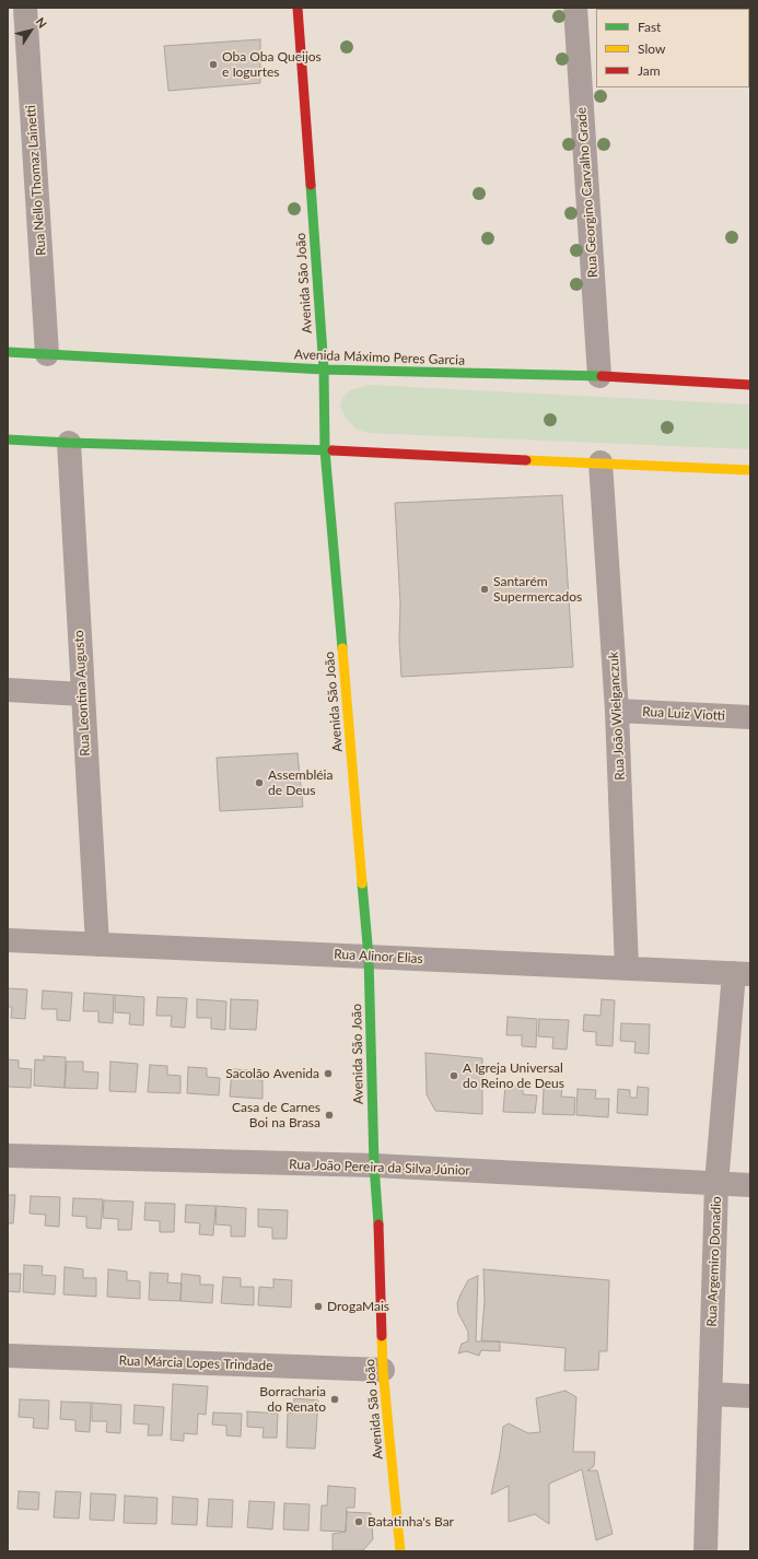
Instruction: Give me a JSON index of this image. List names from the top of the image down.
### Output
{
  "streets": {
    "street": [
      "Rua Nello Thomaz Lainetti",
      "Rua Georgino Carvalho Grade",
      "Avenida São João",
      "Avenida Máximo Peres Garcia",
      "Rua Leontina Augusto",
      "Rua Luiz Viotti",
      "Rua João Wielganczuk",
      "Rua Alinor Elias",
      "Rua João Pereira da Silva Júnior",
      "Rua Argemiro Donadio",
      "Rua Márcia Lopes Trindade"
    ]
  },
  "crossings": [
    ["Rua Nello Thomaz Lainetti", "Avenida Máximo Peres Garcia"],
    ["Rua Georgino Carvalho Grade", "Avenida Máximo Peres Garcia"],
    ["Avenida São João", "Avenida Máximo Peres Garcia"],
    ["Avenida São João", "Rua Alinor Elias"],
    ["Avenida São João", "Rua João Pereira da Silva Júnior"],
    ["Avenida São João", "Rua Márcia Lopes Trindade"],
    ["Rua Leontina Augusto", "Rua Alinor Elias"],
    ["Rua Luiz Viotti", "Rua João Wielganczuk"],
    ["Rua João Wielganczuk", "Rua Alinor Elias"],
    ["Rua Alinor Elias", "Rua Argemiro Donadio"],
    ["Rua João Pereira da Silva Júnior", "Rua Argemiro Donadio"]
  ],
  "places": [
    "Oba Oba Queijos e Iogurtes",
    "Santarém Supermercados",
    "Assembléia de Deus",
    "Sacolão Avenida",
    "A Igreja Universal do Reino de Deus",
    "Casa de Carnes Boi na Brasa",
    "DrogaMais",
    "Borracharia do Renato",
    "Batatinha's Bar"
  ],
  "legend": ["Fast", "Slow", "Jam"],
  "north": "top right"
}
